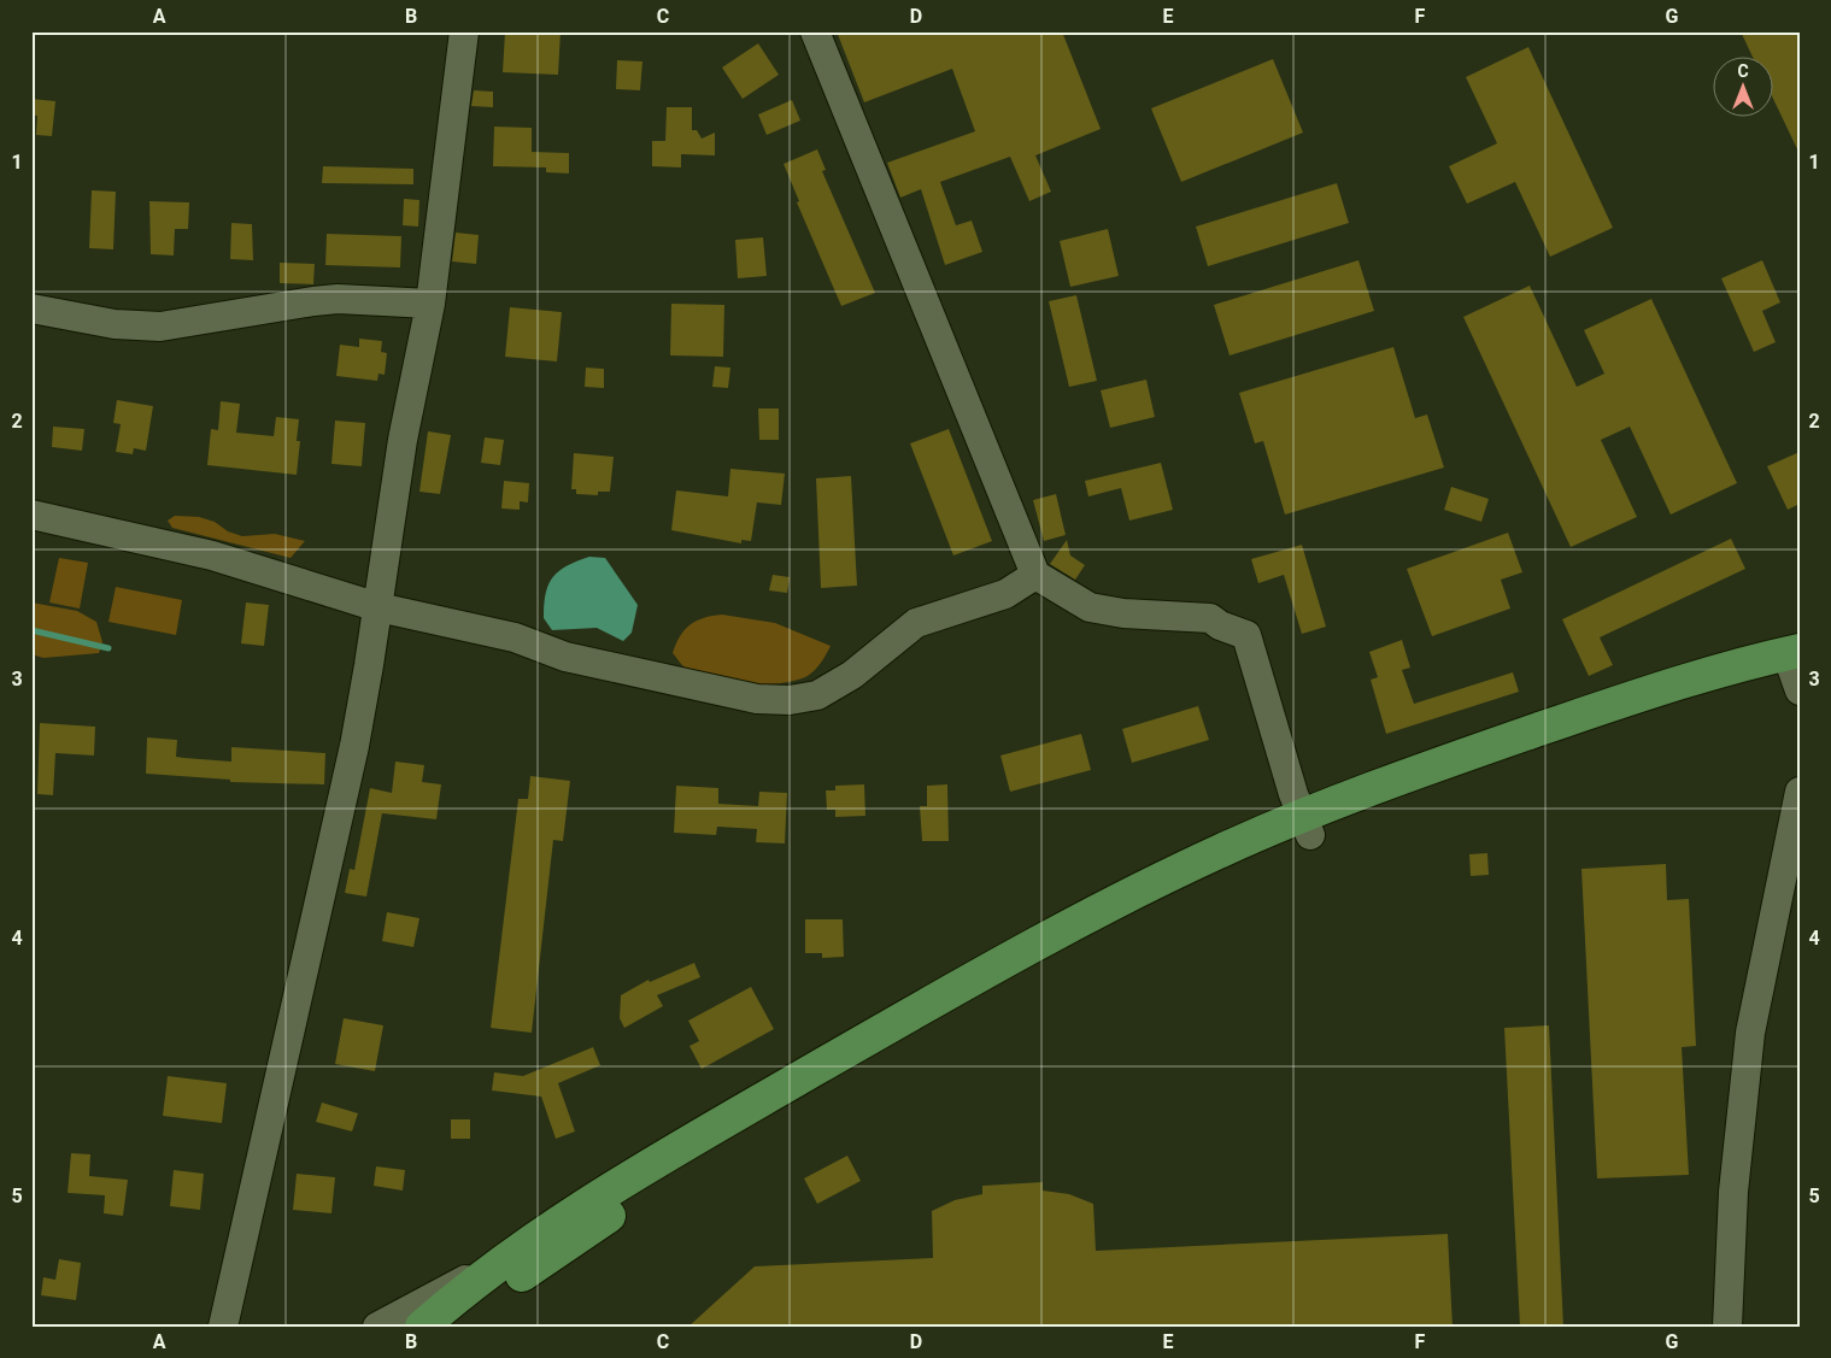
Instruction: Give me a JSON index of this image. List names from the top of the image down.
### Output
{
  "north": "top",
  "grid": {
    "columns": [
      "A",
      "B",
      "C",
      "D",
      "E",
      "F",
      "G"
    ],
    "rows": [
      "1",
      "2",
      "3",
      "4",
      "5"
    ]
  }
}
